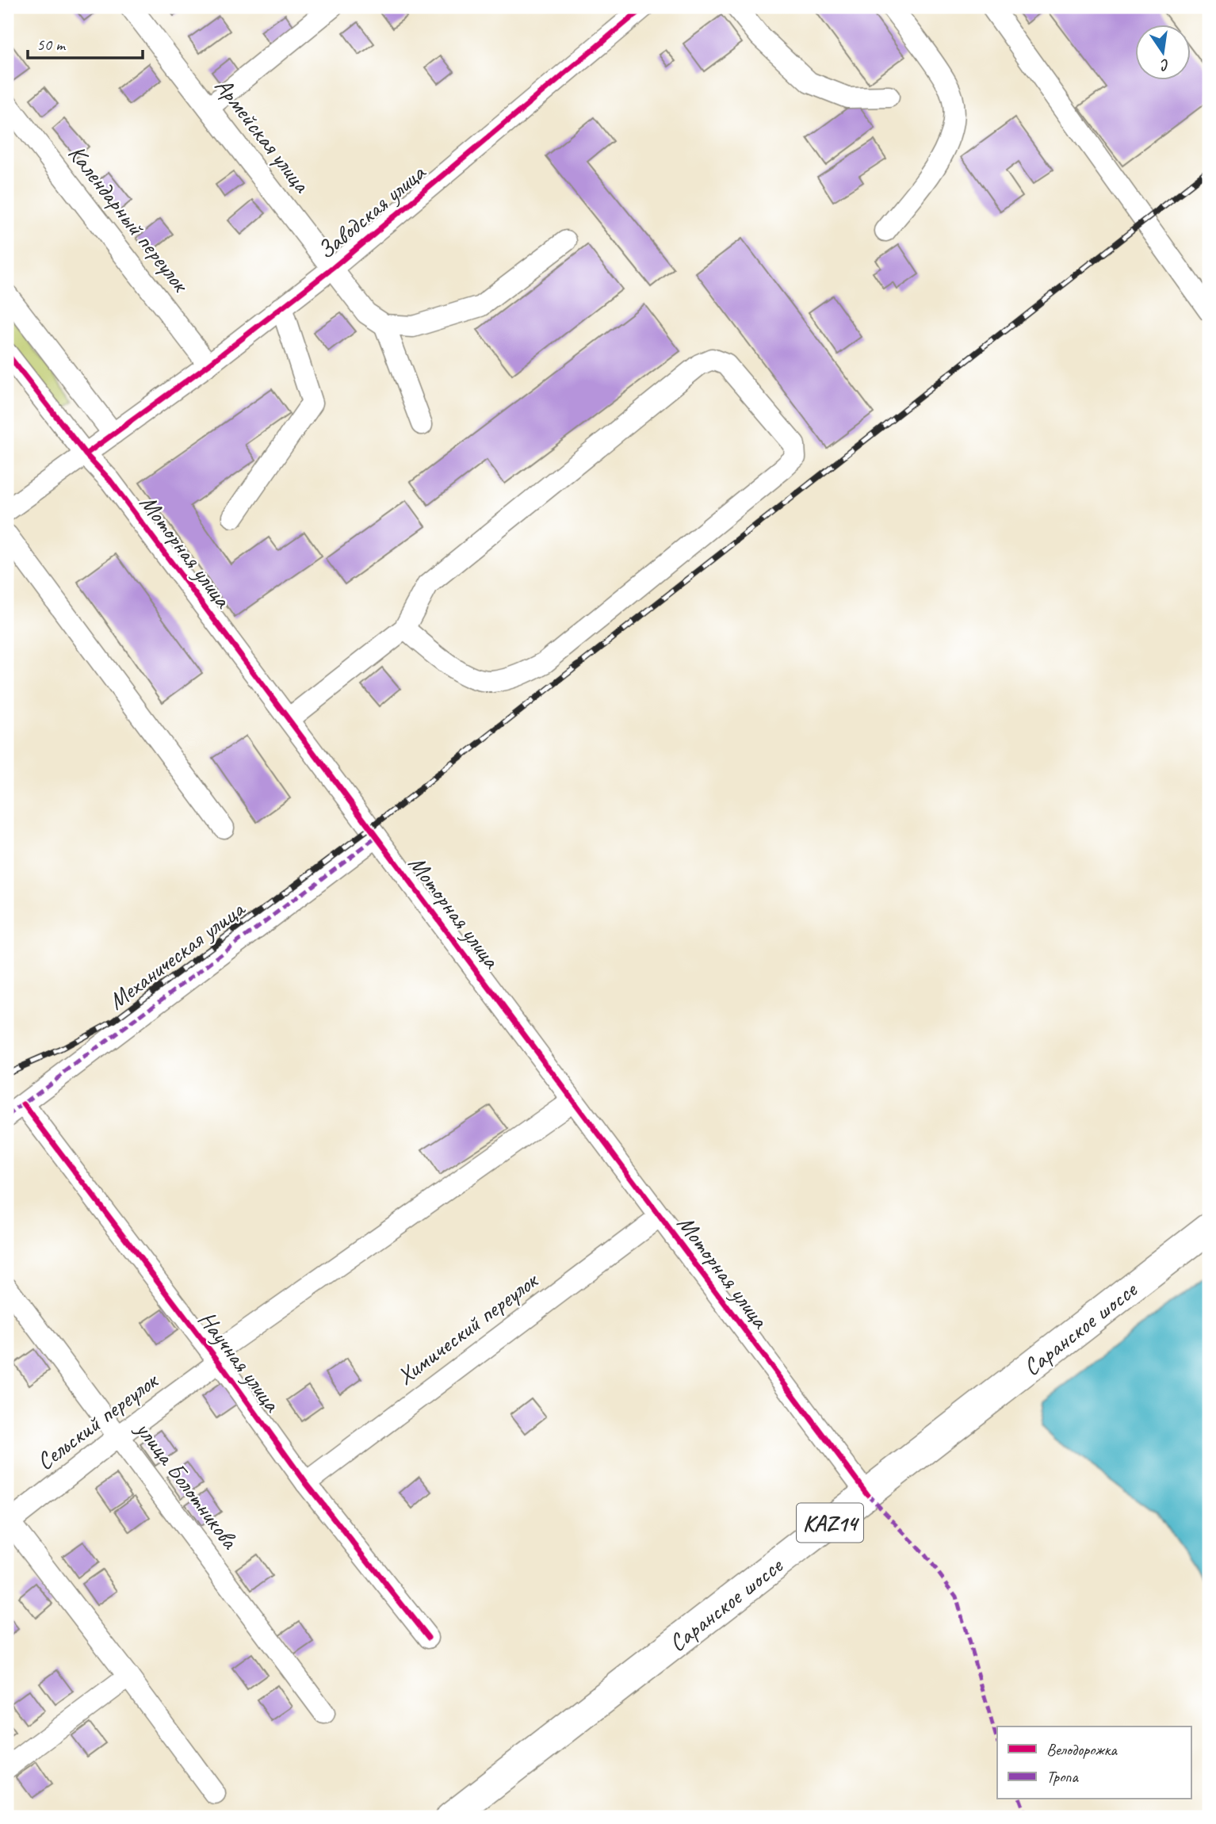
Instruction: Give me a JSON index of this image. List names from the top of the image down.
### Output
{
  "streets": {
    "highway": ["Саранское шоссе", "KAZ14"],
    "street": [
      "Армейская улица",
      "Заводская улица",
      "Календарный переулок",
      "Моторная улица",
      "Механическая улица",
      "Химический переулок",
      "Научная улица",
      "Сельский переулок",
      "улица Болотникова"
    ]
  },
  "crossings": [
    ["Армейская улица", "Заводская улица"],
    ["Заводская улица", "Календарный переулок"],
    ["Заводская улица", "Моторная улица"],
    ["Моторная улица", "Механическая улица"],
    ["Моторная улица", "Химический переулок"],
    ["Моторная улица", "Саранское шоссе"],
    ["Моторная улица", "Сельский переулок"],
    ["Механическая улица", "Научная улица"],
    ["Химический переулок", "Научная улица"],
    ["Научная улица", "Сельский переулок"],
    ["Сельский переулок", "улица Болотникова"]
  ],
  "legend": ["Велодорожка", "Тропа"],
  "scale_bar": "50 m",
  "north": "bottom"
}
